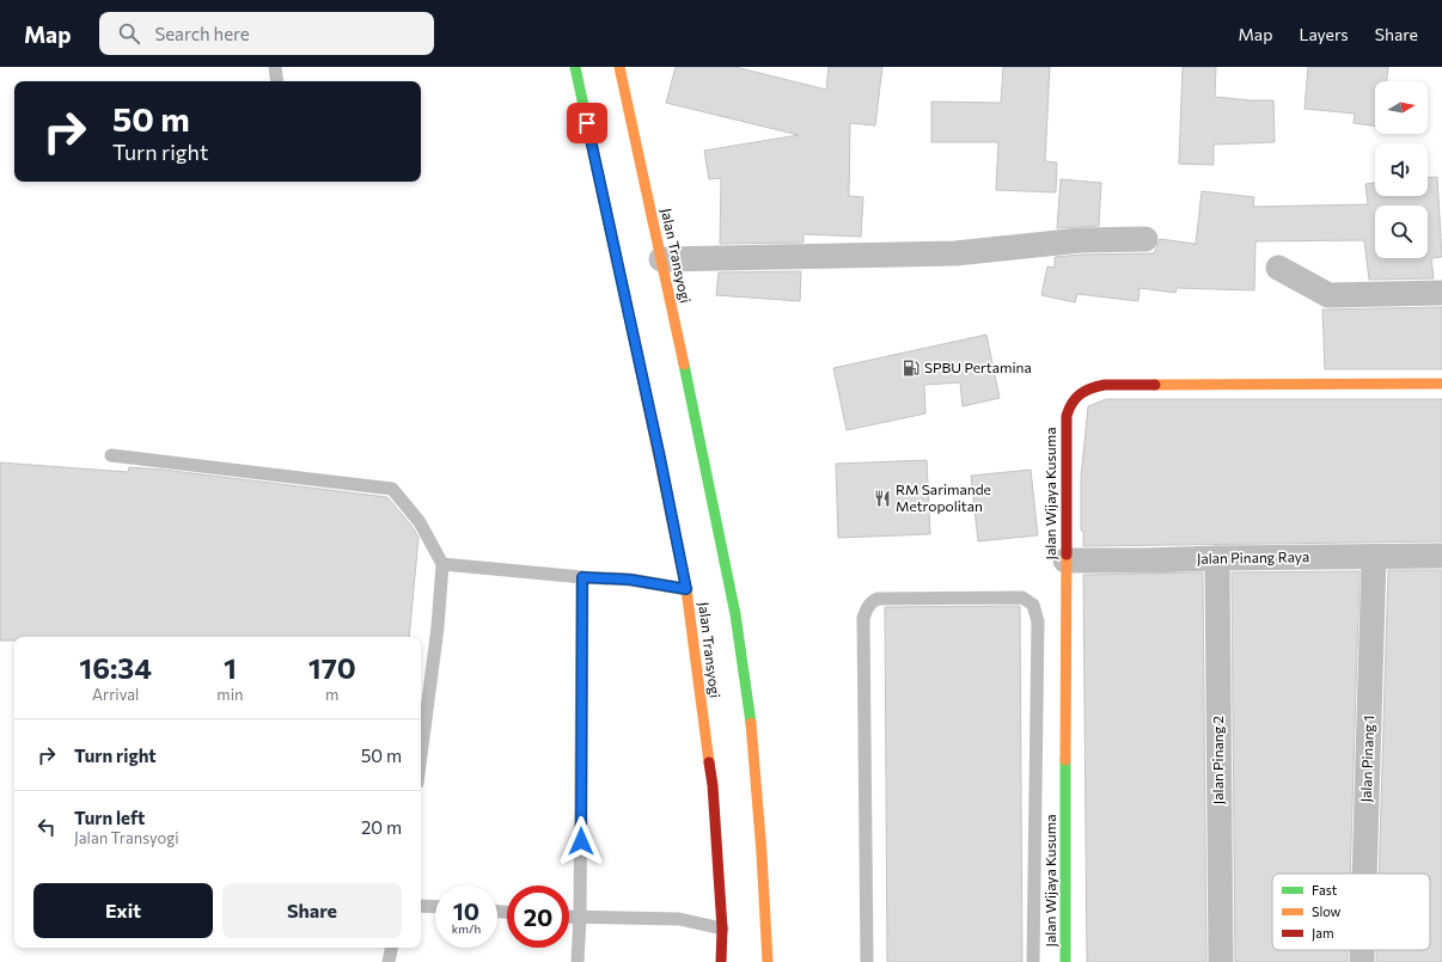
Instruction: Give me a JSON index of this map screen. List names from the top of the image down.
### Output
{
  "streets": {
    "main road": ["Jalan Transyogi", "Jalan Wijaya Kusuma"],
    "street": ["Jalan Pinang Raya", "Jalan Pinang 1", "Jalan Pinang 2"]
  },
  "crossings": [
    ["Jalan Wijaya Kusuma", "Jalan Pinang Raya"],
    ["Jalan Pinang Raya", "Jalan Pinang 1"],
    ["Jalan Pinang Raya", "Jalan Pinang 2"]
  ],
  "places": {
    "fuel station": ["SPBU Pertamina"],
    "restaurant": ["RM Sarimande Metropolitan"]
  },
  "legend": ["Fast", "Slow", "Jam"],
  "north": "right",
  "page": {
    "header": "Map",
    "search": "Search here",
    "nav": ["Map", "Layers", "Share"],
    "turn": ["50 m", "Turn right"],
    "eta": [
      "16:34",
      "Arrival",
      "1",
      "min",
      "170",
      "m"
    ],
    "list": [
      {
        "name": "Turn right",
        "value": "50 m"
      },
      {
        "name": "Turn left",
        "note": "Jalan Transyogi",
        "value": "20 m"
      }
    ],
    "buttons": ["Exit", "Share"],
    "speed": "10 km/h",
    "limit": "20"
  }
}
